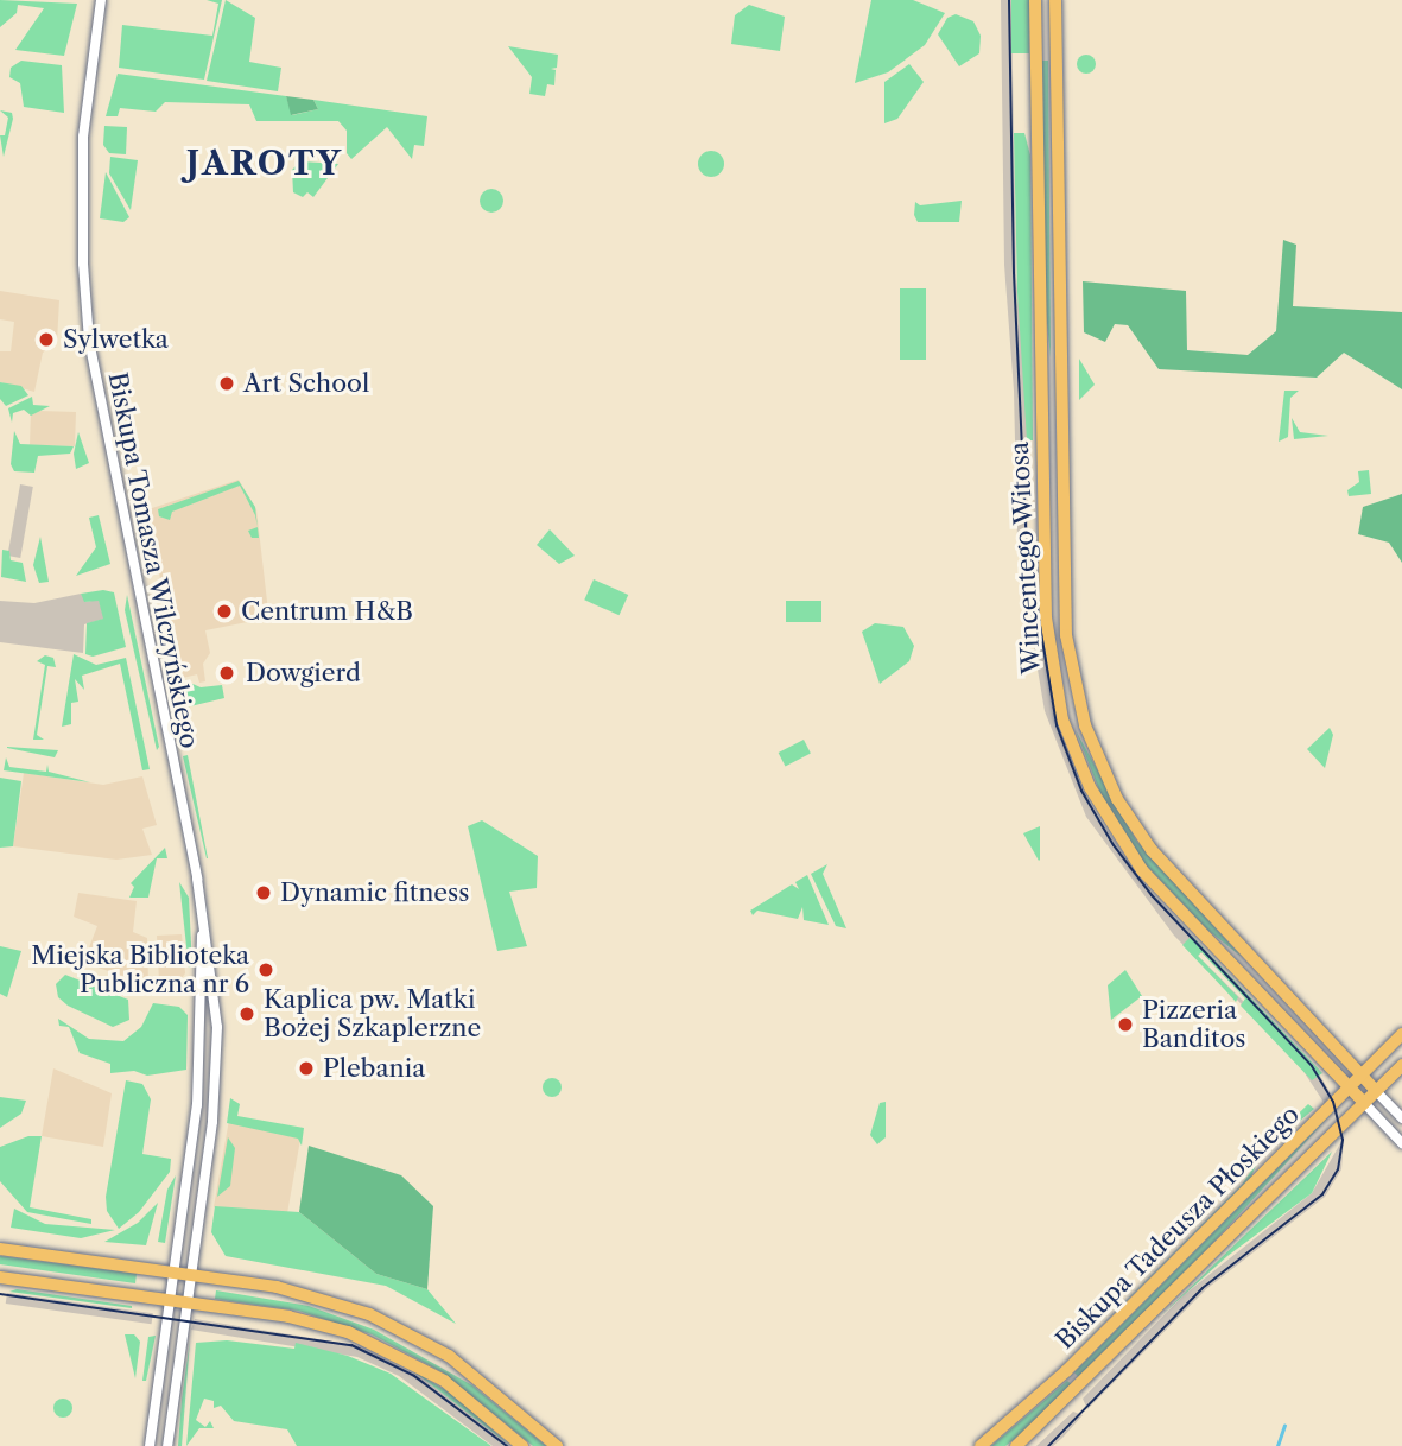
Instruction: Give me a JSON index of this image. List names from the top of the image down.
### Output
{
  "streets": {
    "main road": ["Wincentego Witosa", "Biskupa Tadeusza Płoskiego"],
    "street": ["Biskupa Tomasza Wilczyńskiego"]
  },
  "crossings": [
    ["Wincentego Witosa", "Biskupa Tadeusza Płoskiego"]
  ],
  "districts": ["JAROTY"],
  "places": [
    "Sylwetka",
    "Art School",
    "Centrum H&B",
    "Dowgierd",
    "Dynamic fitness",
    "Miejska Biblioteka Publiczna nr 6",
    "Kaplica pw. Matki Bożej Szkaplerzne",
    "Pizzeria Banditos",
    "Plebania"
  ]
}
